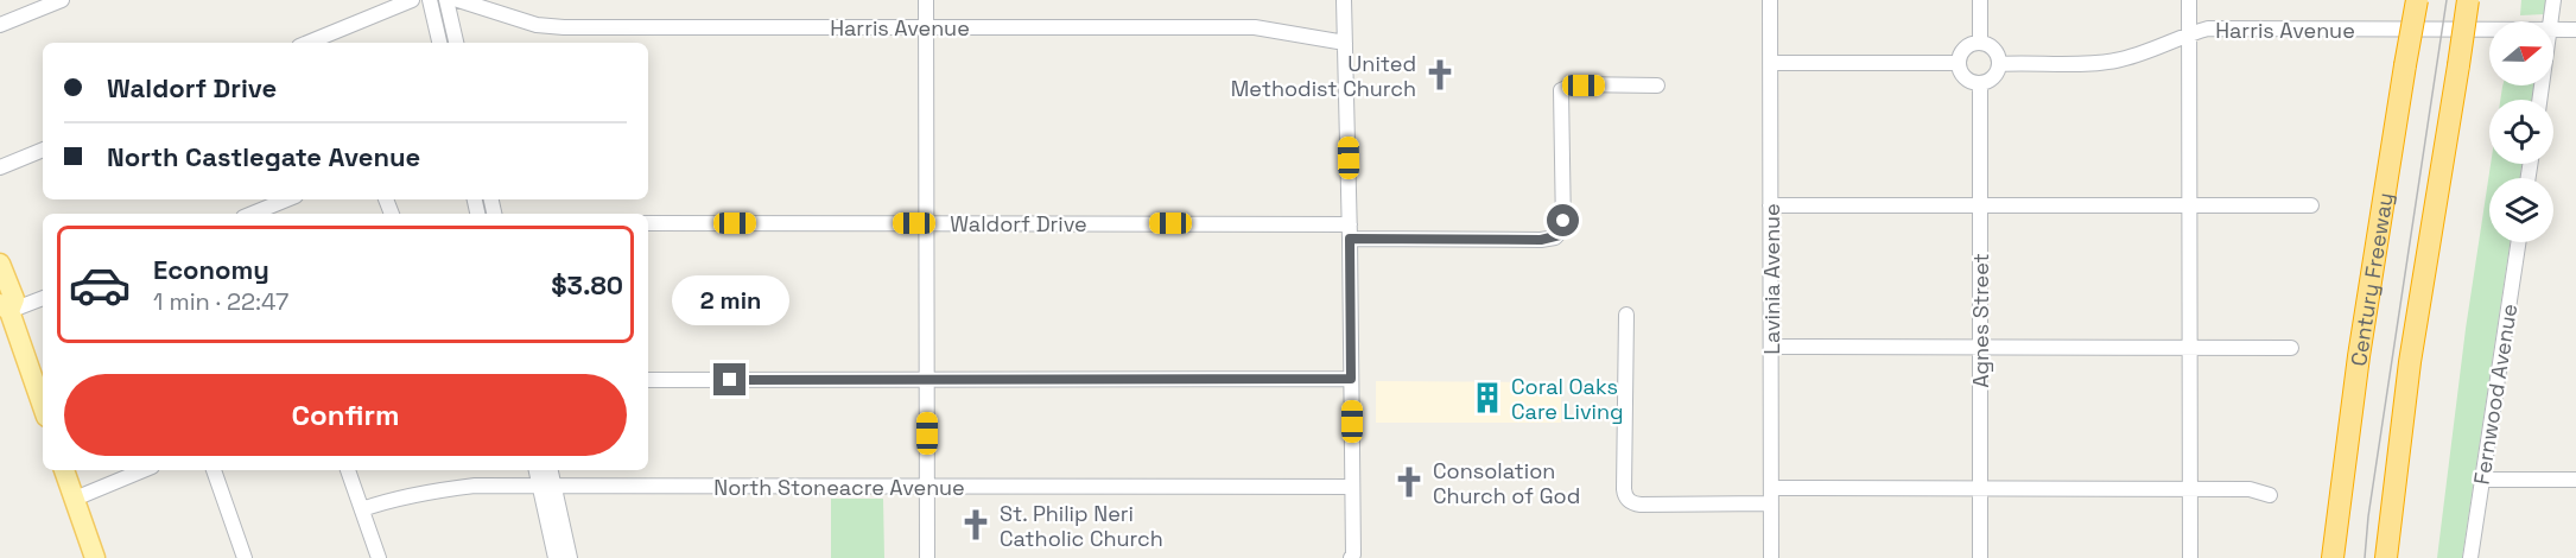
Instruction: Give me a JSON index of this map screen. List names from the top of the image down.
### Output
{
  "streets": {
    "highway": ["Century Freeway"],
    "street": [
      "Harris Avenue",
      "Waldorf Drive",
      "Lavinia Avenue",
      "Agnes Street",
      "Fernwood Avenue",
      "North Stoneacre Avenue"
    ]
  },
  "crossings": [
    ["Harris Avenue", "Agnes Street"]
  ],
  "places": {
    "church": ["United Methodist Church", "Consolation Church of God", "St. Philip Neri Catholic Church"],
    "building": ["Coral Oaks Care Living"]
  },
  "north": "right",
  "page": {
    "banner": ["Waldorf Drive", "North Castlegate Avenue"],
    "list": [
      {
        "name": "Economy",
        "note": "1 min · 22:47",
        "value": "$3.80"
      }
    ],
    "bubble": "2 min",
    "buttons": "Confirm"
  }
}
